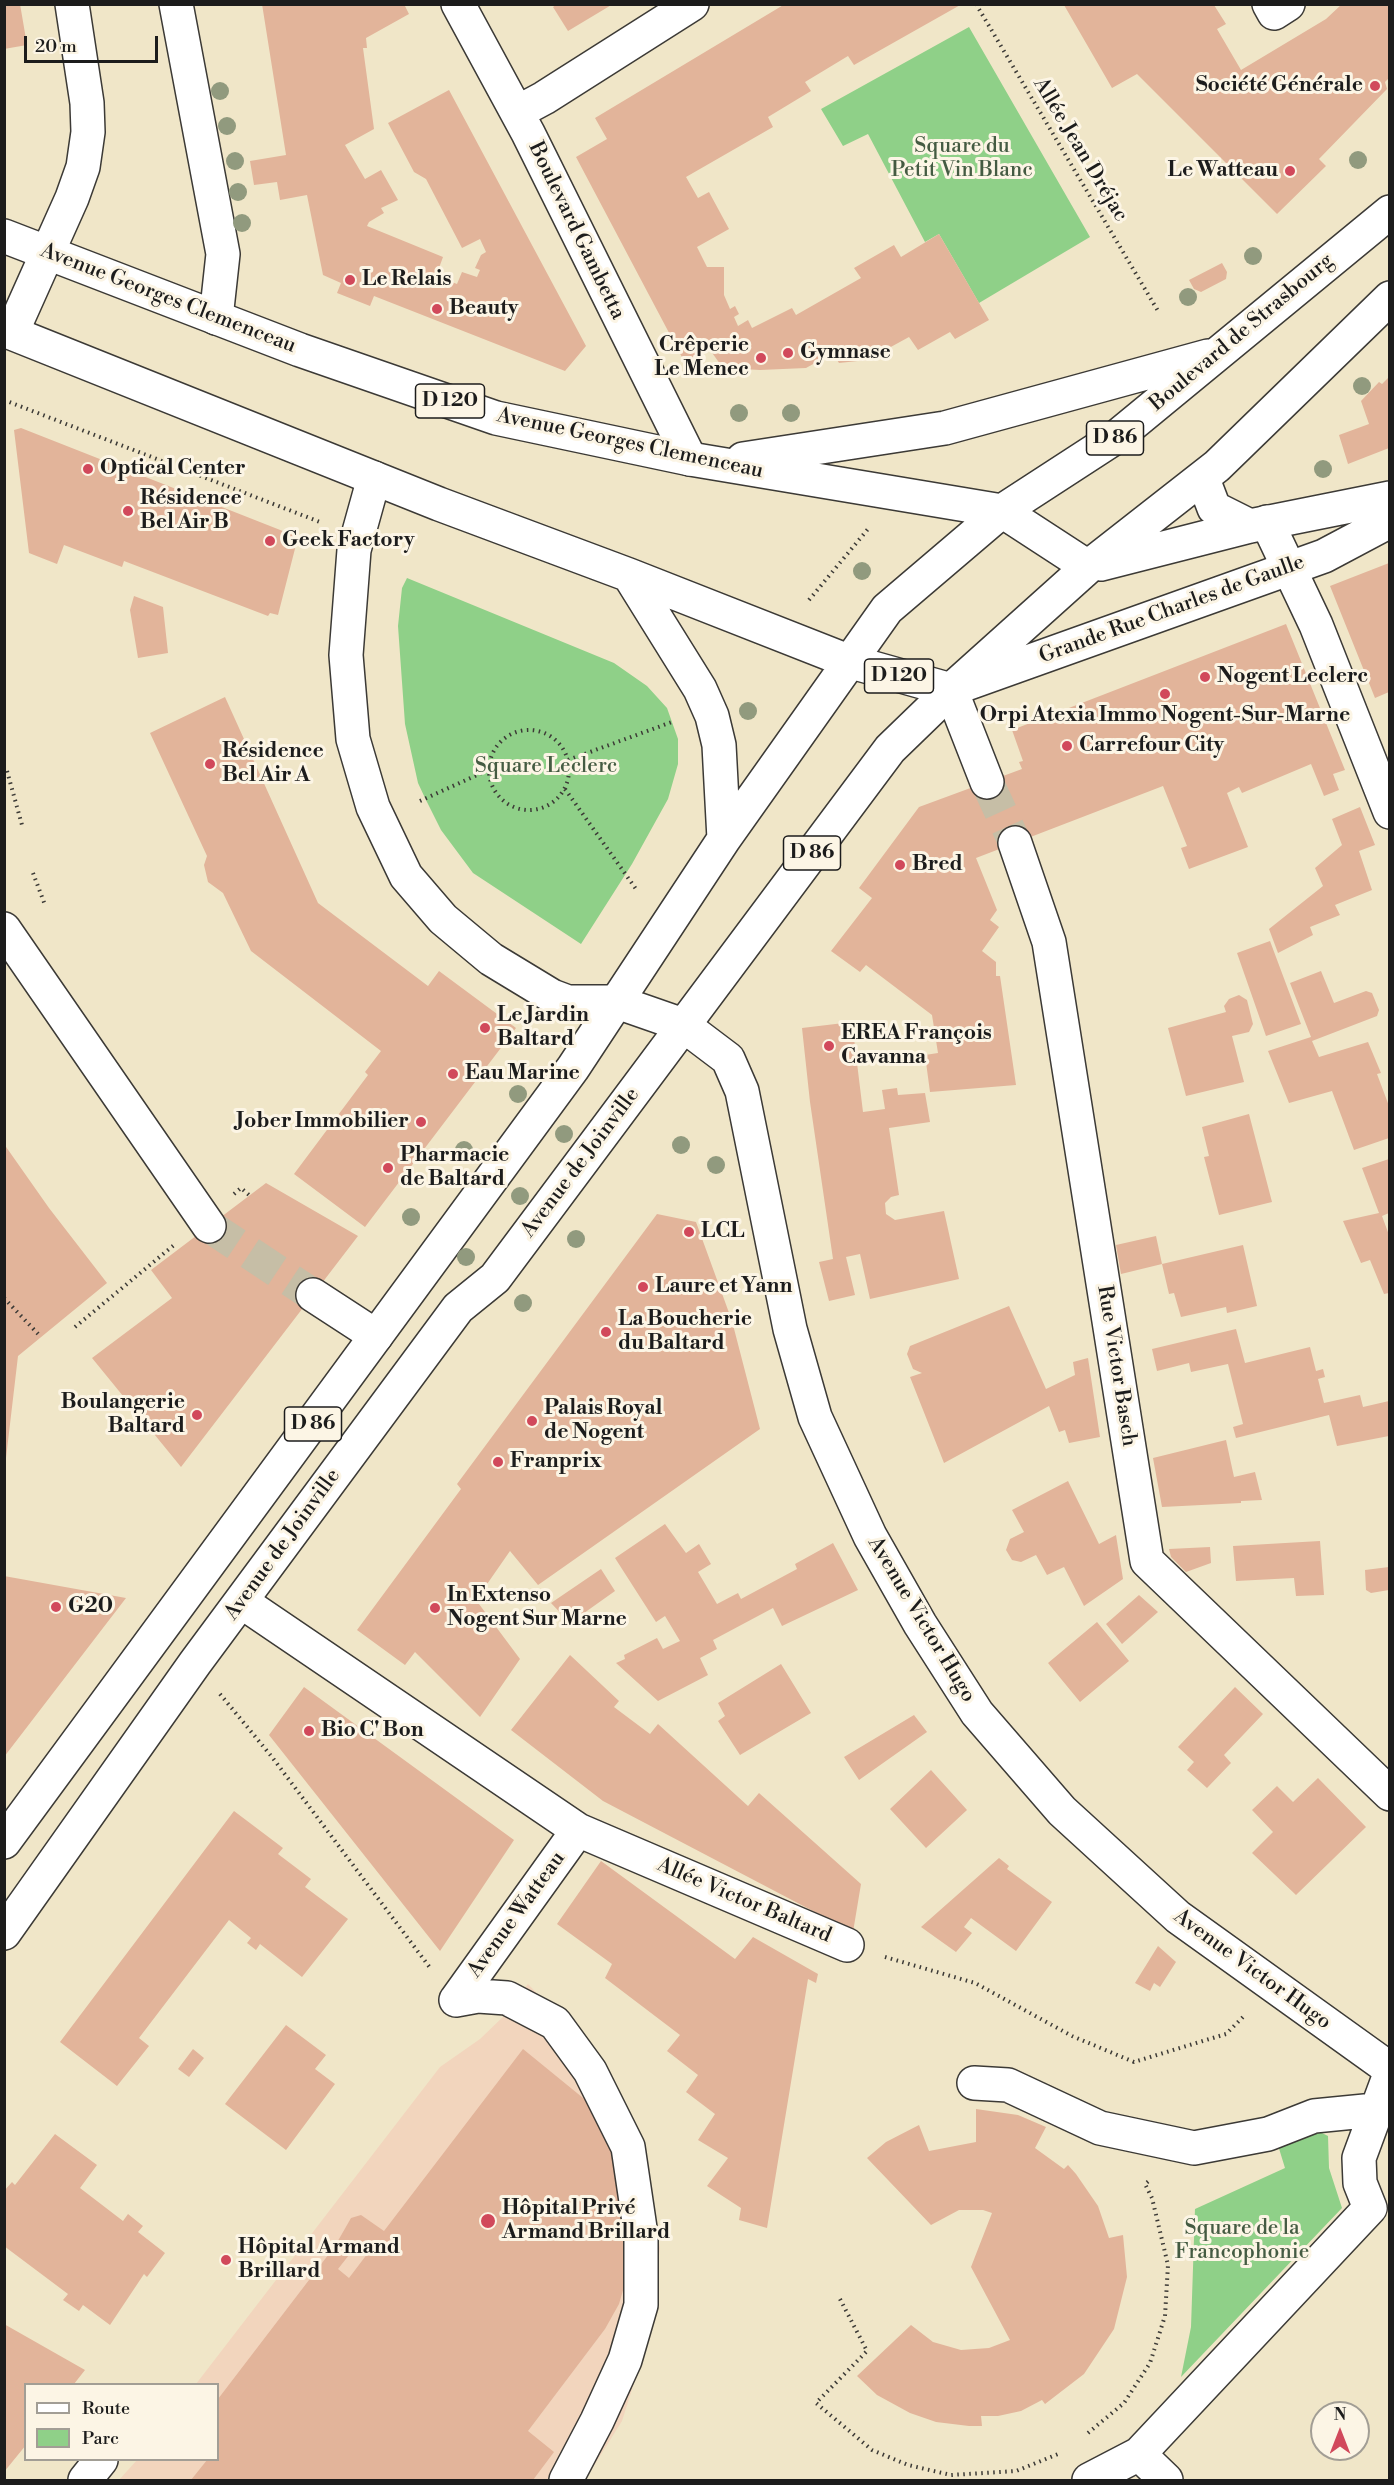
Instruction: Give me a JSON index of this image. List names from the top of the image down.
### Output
{
  "streets": {
    "main road": [
      "Boulevard Gambetta",
      "Avenue Georges Clemenceau",
      "Boulevard de Strasbourg",
      "D 120",
      "D 86",
      "Grande Rue Charles de Gaulle",
      "Avenue de Joinville",
      "Rue Victor Basch",
      "Avenue Victor Hugo",
      "Allée Victor Baltard",
      "Avenue Watteau"
    ],
    "path": ["Allée Jean Dréjac"]
  },
  "crossings": [
    ["Boulevard Gambetta", "Avenue Georges Clemenceau"],
    ["Avenue Georges Clemenceau", "Boulevard de Strasbourg"],
    ["Avenue Georges Clemenceau", "D 86"],
    ["Boulevard de Strasbourg", "D 86"],
    ["D 120", "D 86"],
    ["D 120", "Grande Rue Charles de Gaulle"],
    ["D 120", "Avenue de Joinville"],
    ["D 86", "Grande Rue Charles de Gaulle"],
    ["D 86", "Avenue de Joinville"],
    ["Grande Rue Charles de Gaulle", "Avenue de Joinville"],
    ["Avenue de Joinville", "Avenue Victor Hugo"],
    ["Avenue de Joinville", "Allée Victor Baltard"],
    ["Avenue Victor Hugo", "Allée Victor Baltard"],
    ["Allée Victor Baltard", "Avenue Watteau"]
  ],
  "parks": ["Square du Petit Vin Blanc", "Square Leclerc", "Square de la Francophonie"],
  "places": [
    "Société Générale",
    "Le Watteau",
    "Le Relais",
    "Beauty",
    "Gymnase",
    "Crêperie Le Menec",
    "Optical Center",
    "Résidence Bel Air B",
    "Geek Factory",
    "Nogent Leclerc",
    "Orpi Atexia Immo Nogent-Sur-Marne",
    "Carrefour City",
    "Résidence Bel Air A",
    "Bred",
    "Le Jardin Baltard",
    "EREA François Cavanna",
    "Eau Marine",
    "Jober Immobilier",
    "Pharmacie de Baltard",
    "LCL",
    "Laure et Yann",
    "La Boucherie du Baltard",
    "Boulangerie Baltard",
    "Palais Royal de Nogent",
    "Franprix",
    "G20",
    "In Extenso Nogent Sur Marne",
    "Bio C' Bon",
    "Hôpital Privé Armand Brillard",
    "Hôpital Armand Brillard"
  ],
  "legend": ["Route", "Parc"],
  "scale_bar": "20 m",
  "north": "top"
}
